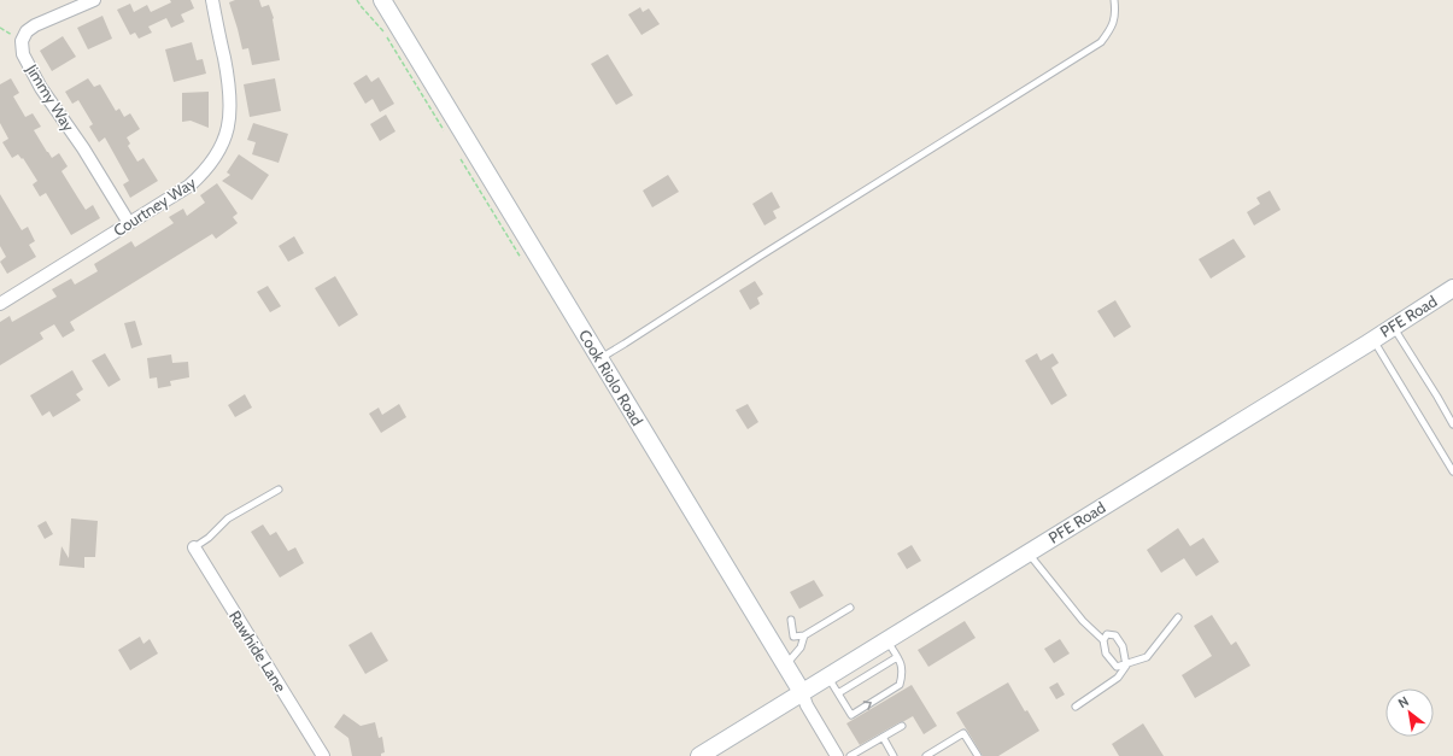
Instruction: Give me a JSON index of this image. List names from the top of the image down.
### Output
{
  "streets": {
    "main road": ["PFE Road", "Cook Riolo Road"],
    "street": ["Jimmy Way", "Courtney Way", "Rawhide Lane"]
  },
  "crossings": [
    ["Jimmy Way", "Courtney Way"],
    ["PFE Road", "Cook Riolo Road"]
  ],
  "north": "top left"
}
